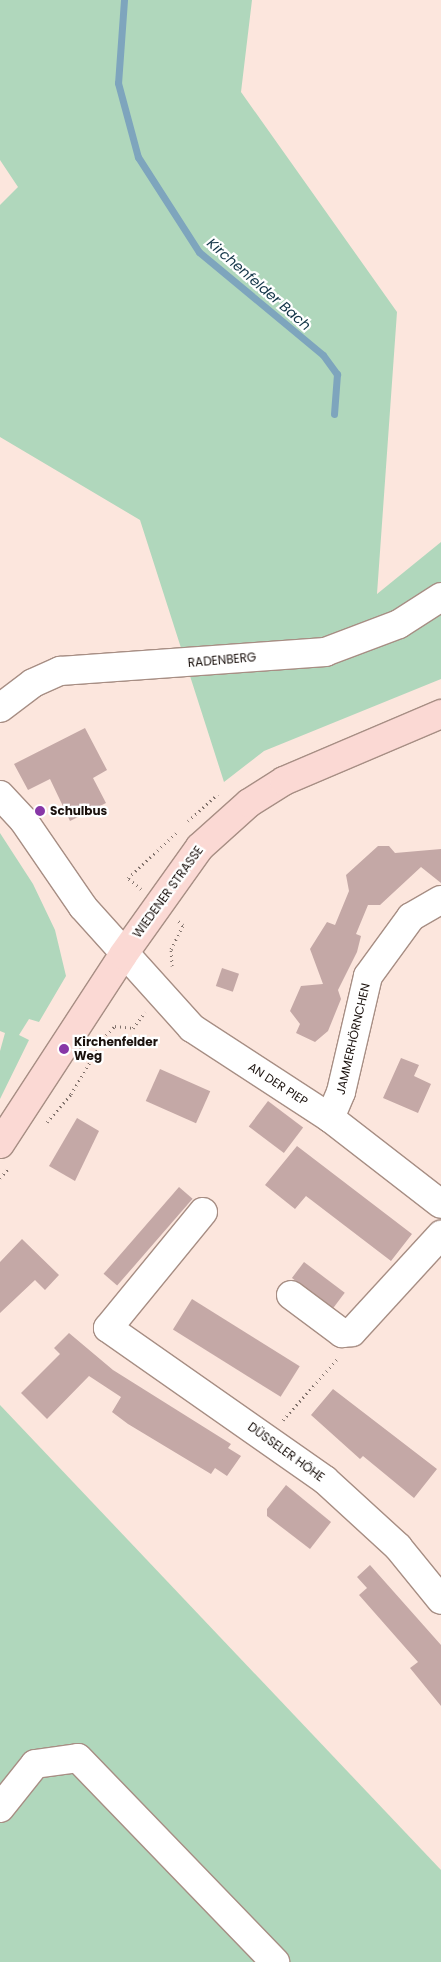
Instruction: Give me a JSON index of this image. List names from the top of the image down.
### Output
{
  "streets": {
    "main road": ["WIEDENER STRASSE"],
    "street": [
      "RADENBERG",
      "JAMMERHÖRNCHEN",
      "AN DER PIEP",
      "DÜSSELER HÖHE"
    ]
  },
  "crossings": [
    ["WIEDENER STRASSE", "AN DER PIEP"],
    ["JAMMERHÖRNCHEN", "AN DER PIEP"]
  ],
  "water": ["Kirchenfelder Bach"],
  "places": ["Schulbus", "Kirchenfelder Weg"]
}
